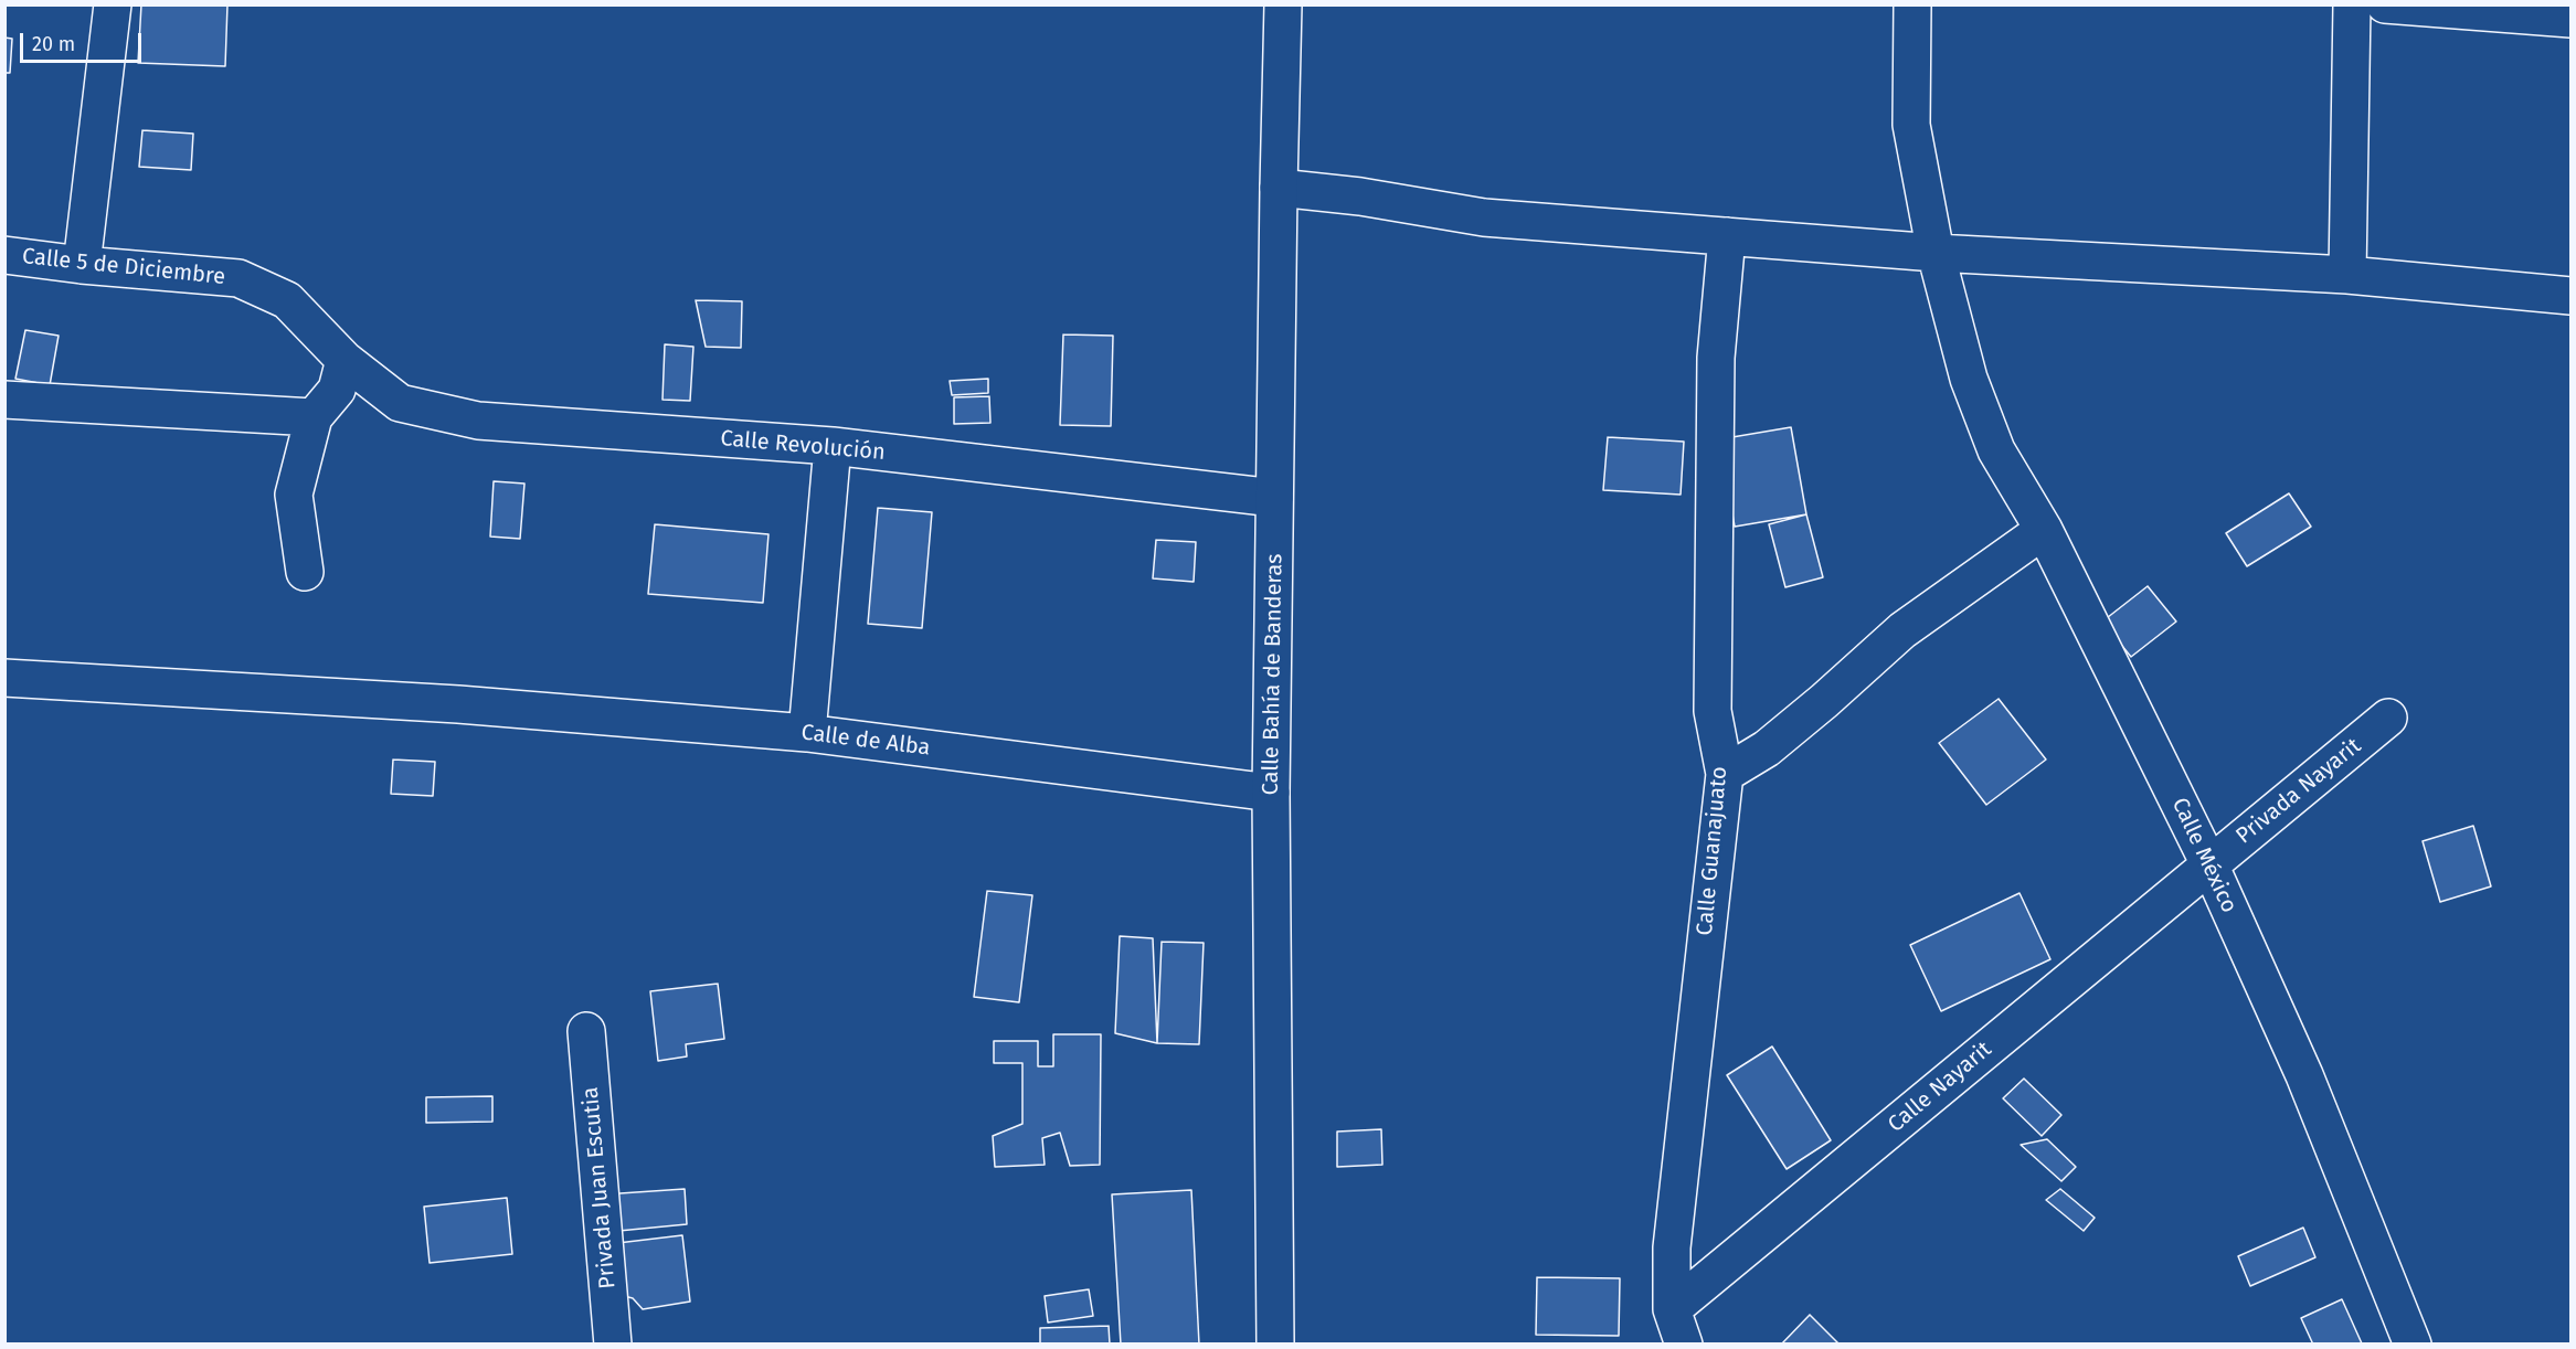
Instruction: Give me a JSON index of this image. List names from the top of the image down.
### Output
{
  "streets": {
    "street": [
      "Calle 5 de Diciembre",
      "Calle Revolución",
      "Calle Bahía de Banderas",
      "Calle de Alba",
      "Privada Nayarit",
      "Calle Guanajuato",
      "Calle México",
      "Calle Nayarit",
      "Privada Juan Escutia"
    ]
  },
  "crossings": [
    ["Calle 5 de Diciembre", "Calle Revolución"],
    ["Calle Revolución", "Calle Bahía de Banderas"],
    ["Calle Bahía de Banderas", "Calle de Alba"],
    ["Privada Nayarit", "Calle México"],
    ["Privada Nayarit", "Calle Nayarit"],
    ["Calle Guanajuato", "Calle Nayarit"],
    ["Calle México", "Calle Nayarit"]
  ],
  "scale_bar": "20 m"
}
